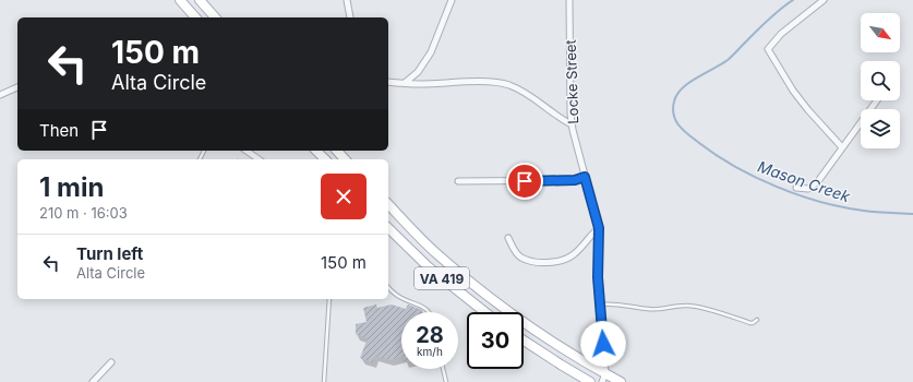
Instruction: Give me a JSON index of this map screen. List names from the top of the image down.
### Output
{
  "streets": {
    "main road": ["VA 419"],
    "street": ["Locke Street"]
  },
  "crossings": [
    ["Locke Street", "VA 419"]
  ],
  "water": ["Mason Creek"],
  "north": "bottom right",
  "page": {
    "turn": ["150 m", "Alta Circle"],
    "then": "Then",
    "heading": ["1 min", "210 m · 16:03"],
    "list": [
      {
        "name": "Turn left",
        "note": "Alta Circle",
        "value": "150 m"
      }
    ],
    "speed": "28 km/h",
    "limit": "30"
  }
}
